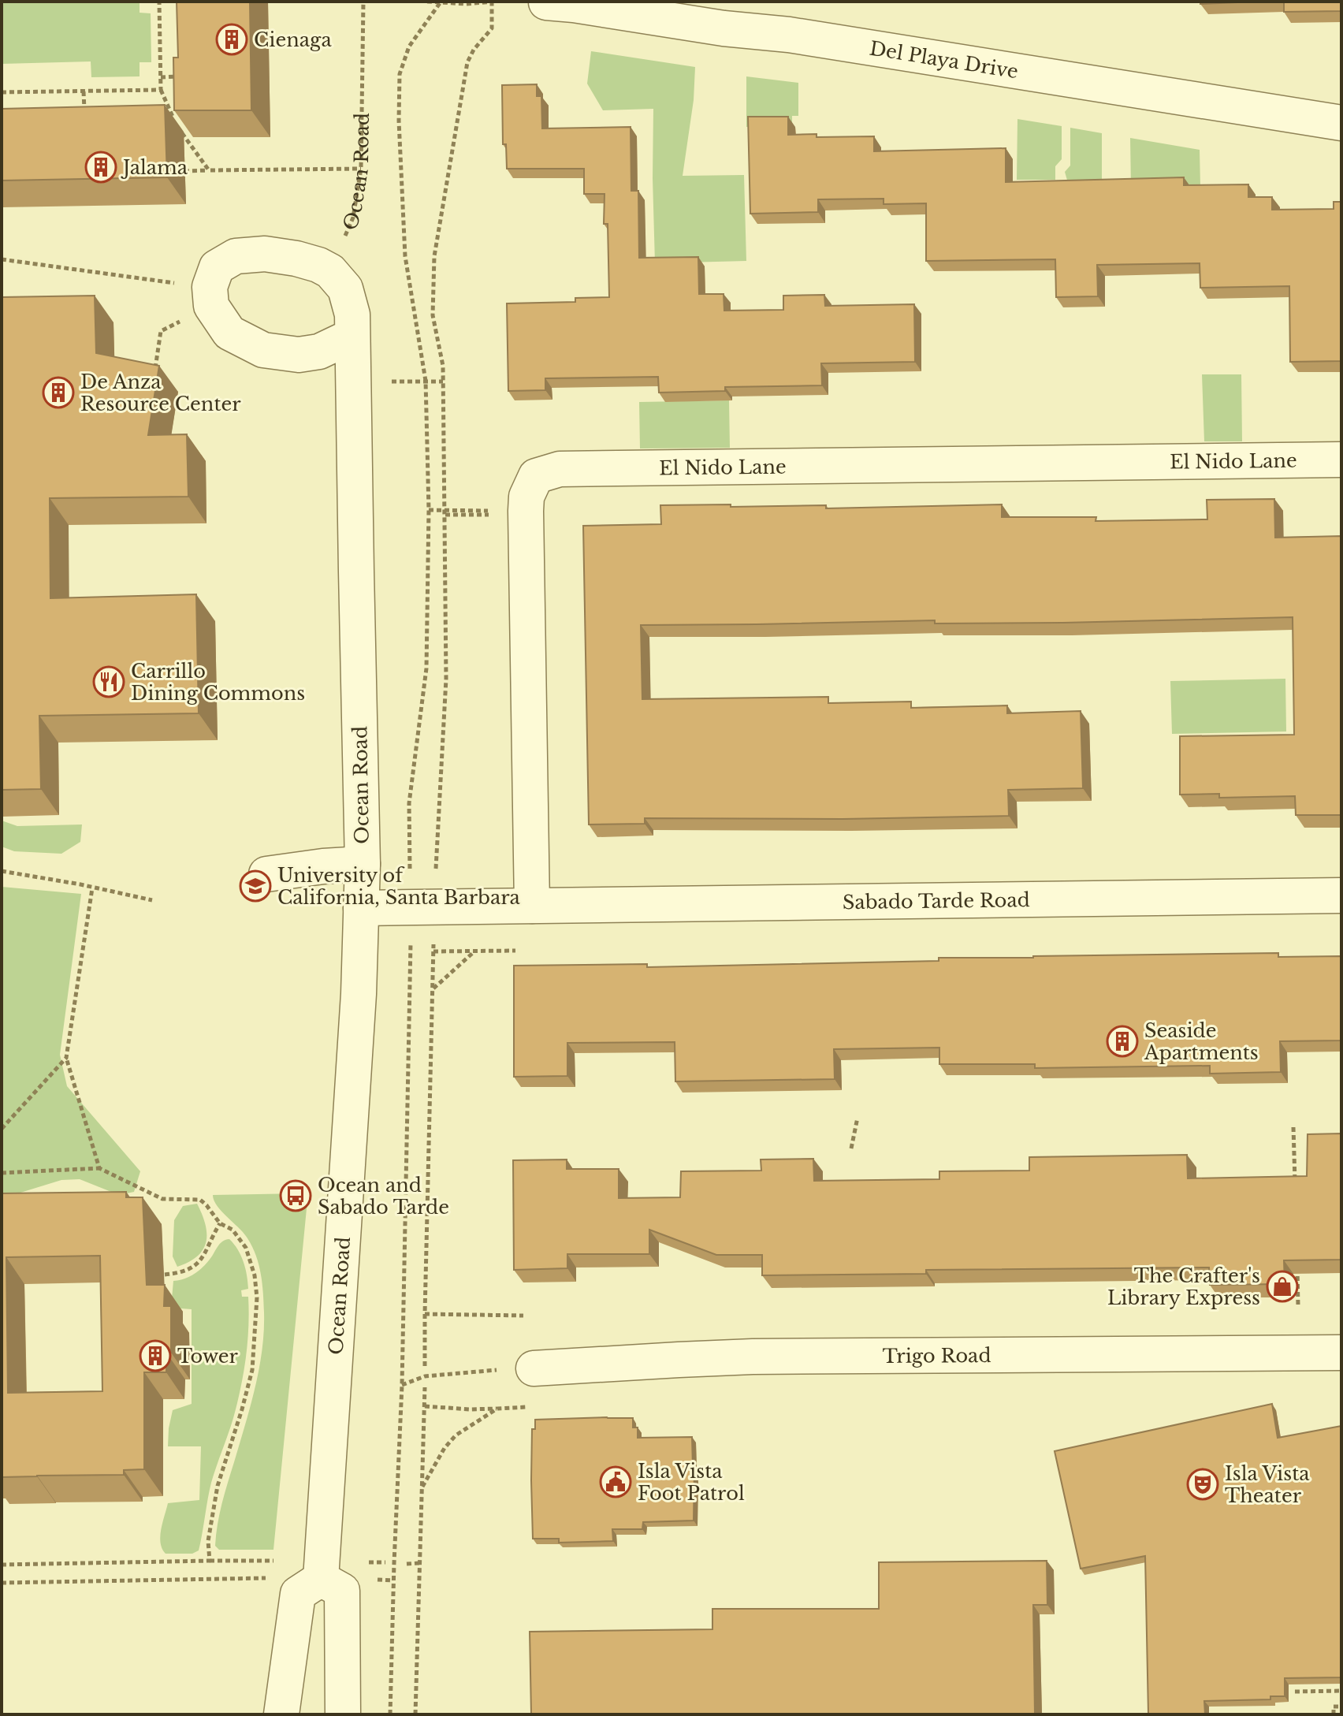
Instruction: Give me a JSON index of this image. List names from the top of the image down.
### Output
{
  "streets": {
    "street": [
      "Del Playa Drive",
      "Ocean Road",
      "El Nido Lane",
      "Sabado Tarde Road",
      "Trigo Road"
    ]
  },
  "crossings": [
    ["Ocean Road", "Sabado Tarde Road"],
    ["El Nido Lane", "Sabado Tarde Road"]
  ],
  "places": {
    "building": [
      "Cienaga",
      "Jalama",
      "De Anza Resource Center",
      "Seaside Apartments",
      "Tower"
    ],
    "restaurant": ["Carrillo Dining Commons"],
    "school or university": ["University of California, Santa Barbara"],
    "bus stop": ["Ocean and Sabado Tarde"],
    "shop": ["The Crafter's Library Express"],
    "public building": ["Isla Vista Foot Patrol"],
    "theatre": ["Isla Vista Theater"]
  }
}
